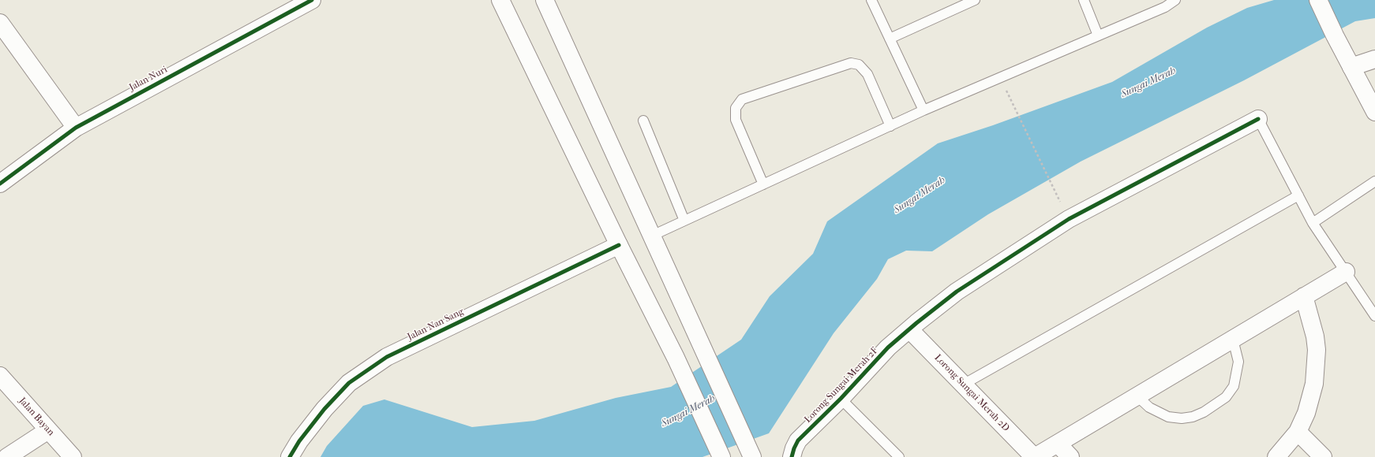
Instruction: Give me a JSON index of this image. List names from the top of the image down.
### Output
{
  "streets": {
    "street": [
      "Jalan Nuri",
      "Jalan Nan Sang",
      "Lorong Sungai Merah 2F",
      "Lorong Sungai Merah 2D",
      "Jalan Bayan"
    ]
  },
  "crossings": [
    ["Lorong Sungai Merah 2F", "Lorong Sungai Merah 2D"]
  ],
  "water": ["Sungai Merah"]
}
